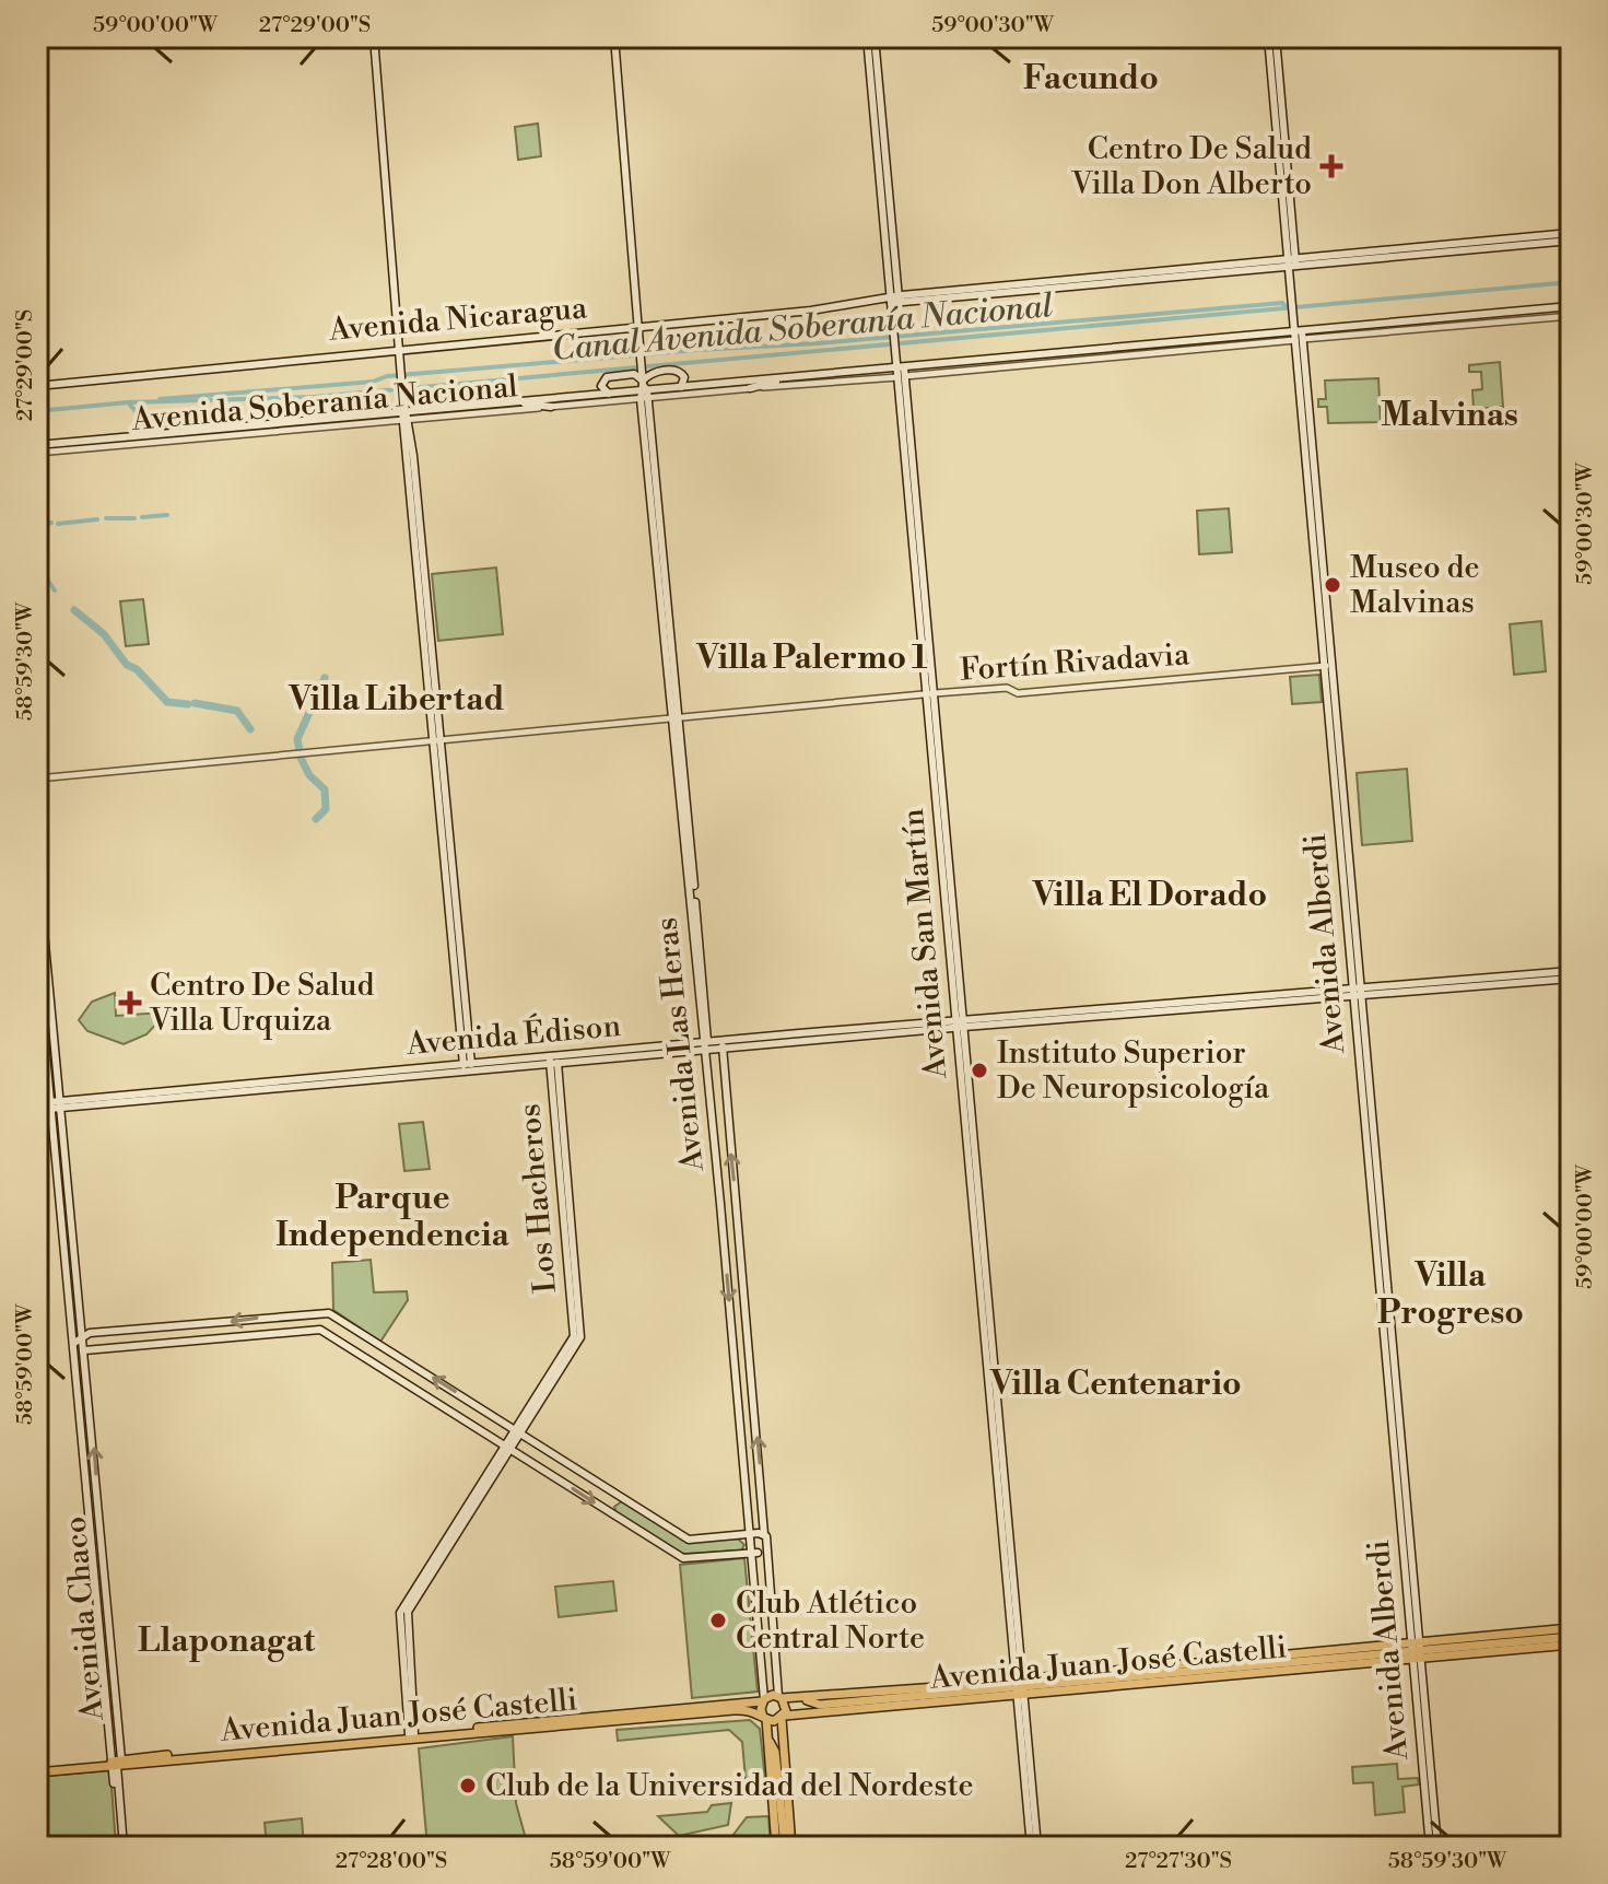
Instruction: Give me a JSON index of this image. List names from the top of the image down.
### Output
{
  "streets": {
    "main road": [
      "Avenida Nicaragua",
      "Avenida Soberanía Nacional",
      "Avenida San Martín",
      "Avenida Alberdi",
      "Avenida Édison",
      "Avenida Las Heras",
      "Los Hacheros",
      "Avenida Chaco",
      "Avenida Juan José Castelli"
    ],
    "street": ["Fortín Rivadavia"]
  },
  "crossings": [
    ["Avenida Nicaragua", "Avenida San Martín"],
    ["Avenida Nicaragua", "Avenida Alberdi"],
    ["Avenida Nicaragua", "Avenida Las Heras"],
    ["Avenida Soberanía Nacional", "Avenida San Martín"],
    ["Avenida Soberanía Nacional", "Avenida Alberdi"],
    ["Avenida Soberanía Nacional", "Avenida Las Heras"],
    ["Fortín Rivadavia", "Avenida San Martín"],
    ["Fortín Rivadavia", "Avenida Alberdi"],
    ["Fortín Rivadavia", "Avenida Las Heras"],
    ["Avenida San Martín", "Avenida Édison"],
    ["Avenida San Martín", "Avenida Juan José Castelli"],
    ["Avenida Alberdi", "Avenida Édison"],
    ["Avenida Alberdi", "Avenida Juan José Castelli"],
    ["Avenida Édison", "Avenida Las Heras"],
    ["Avenida Édison", "Los Hacheros"],
    ["Avenida Édison", "Avenida Chaco"],
    ["Avenida Las Heras", "Avenida Juan José Castelli"],
    ["Avenida Chaco", "Avenida Juan José Castelli"]
  ],
  "districts": [
    "Facundo",
    "Malvinas",
    "Villa Palermo 1",
    "Villa Libertad",
    "Villa El Dorado",
    "Parque Independencia",
    "Villa Progreso",
    "Villa Centenario",
    "Llaponagat"
  ],
  "water": ["Canal Avenida Soberanía Nacional"],
  "places": {
    "health": ["Centro De Salud Villa Don Alberto", "Centro De Salud Villa Urquiza"],
    "other": [
      "Museo de Malvinas",
      "Instituto Superior De Neuropsicología",
      "Club Atlético Central Norte",
      "Club de la Universidad del Nordeste"
    ]
  },
  "coordinates": [
    "59°00'00\"W",
    "27°29'00\"S",
    "59°00'30\"W",
    "58°59'30\"W",
    "58°59'00\"W",
    "27°28'00\"S",
    "27°27'30\"S"
  ]
}
